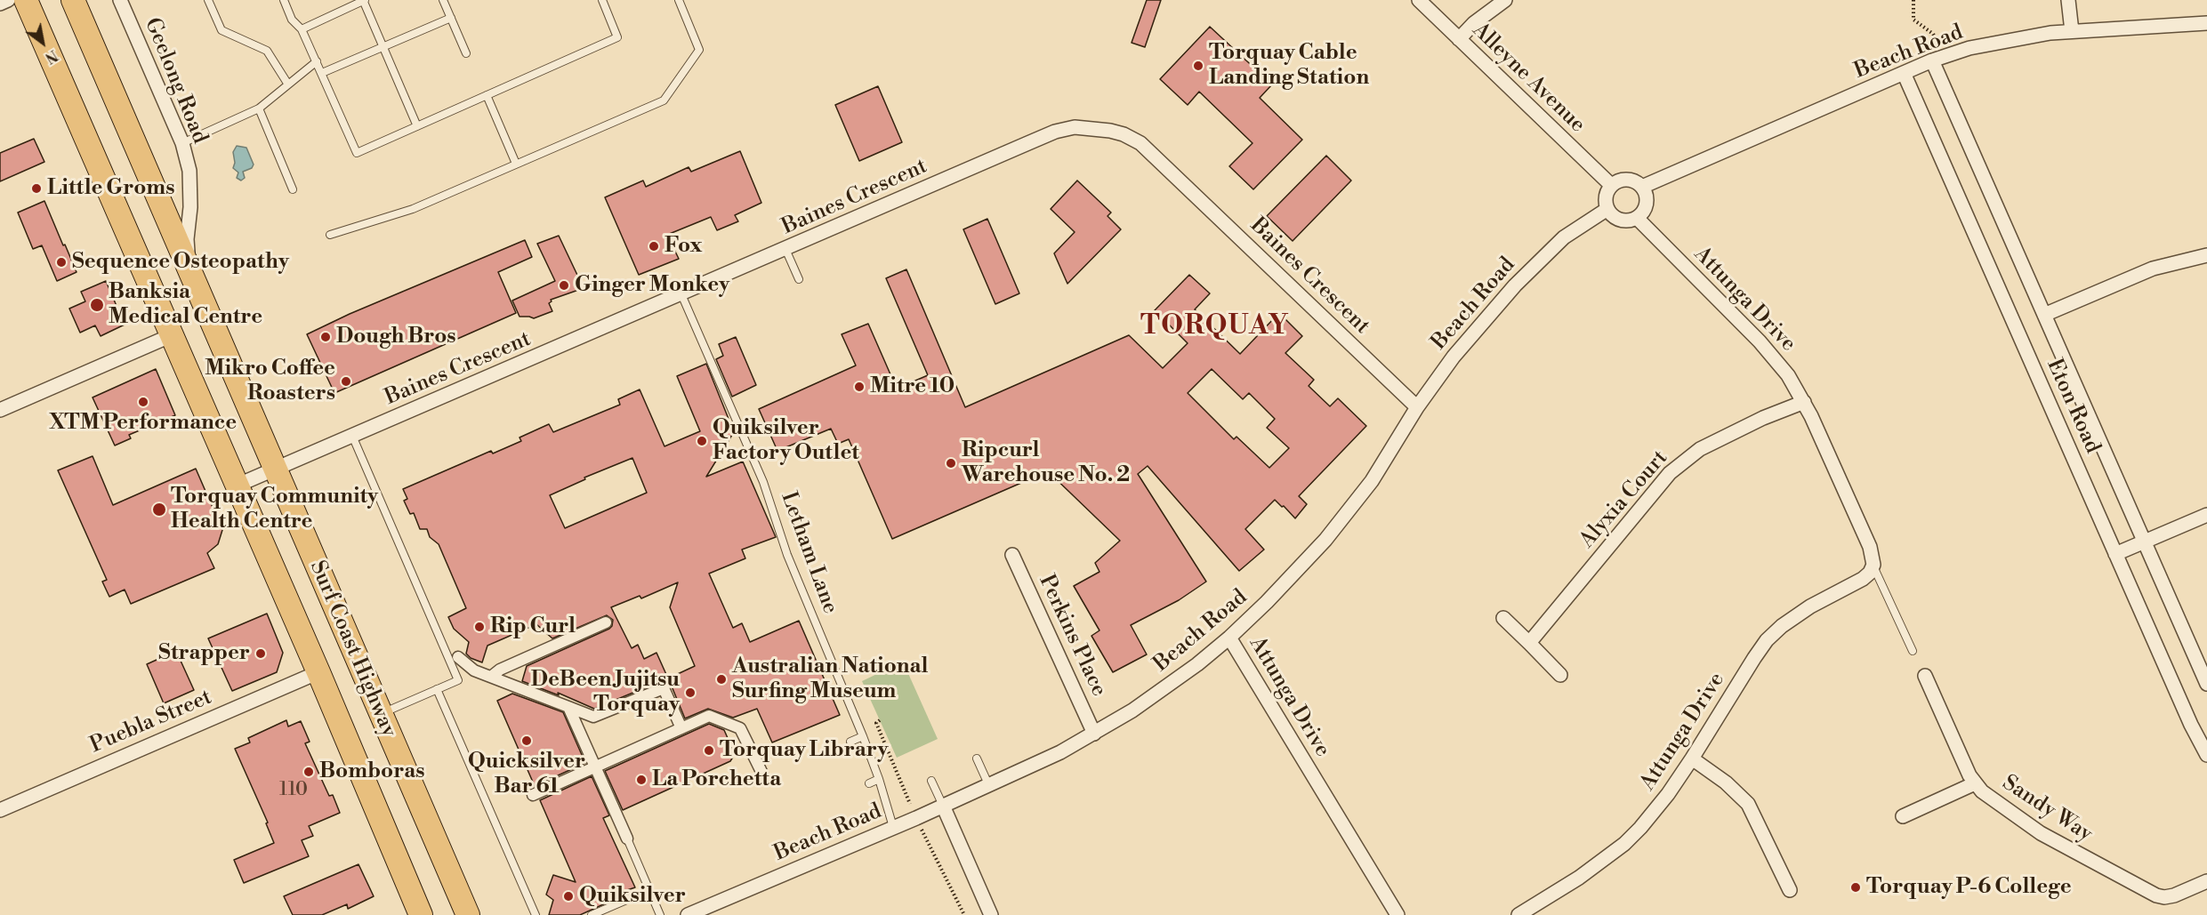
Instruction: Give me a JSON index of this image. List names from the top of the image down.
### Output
{
  "streets": {
    "main road": ["Surf Coast Highway"],
    "street": [
      "Beach Road",
      "Alleyne Avenue",
      "Geelong Road",
      "Baines Crescent",
      "Attunga Drive",
      "Eton Road",
      "Alyxia Court",
      "Perkins Place",
      "Puebla Street",
      "Sandy Way"
    ],
    "lane": ["Letham Lane"]
  },
  "crossings": [
    ["Beach Road", "Alleyne Avenue"],
    ["Beach Road", "Baines Crescent"],
    ["Beach Road", "Attunga Drive"],
    ["Beach Road", "Eton Road"],
    ["Beach Road", "Letham Lane"],
    ["Beach Road", "Perkins Place"],
    ["Alleyne Avenue", "Attunga Drive"],
    ["Geelong Road", "Surf Coast Highway"],
    ["Baines Crescent", "Letham Lane"],
    ["Baines Crescent", "Surf Coast Highway"],
    ["Attunga Drive", "Alyxia Court"],
    ["Surf Coast Highway", "Puebla Street"]
  ],
  "districts": ["TORQUAY"],
  "places": [
    "Torquay Cable Landing Station",
    "Little Groms",
    "Fox",
    "Sequence Osteopathy",
    "Ginger Monkey",
    "Banksia Medical Centre",
    "Dough Bros",
    "Mikro Coffee Roasters",
    "Mitre 10",
    "XTM Performance",
    "Quiksilver Factory Outlet",
    "Ripcurl Warehouse No. 2",
    "Torquay Community Health Centre",
    "Rip Curl",
    "Strapper",
    "Australian National Surfing Museum",
    "DeBeen Jujitsu Torquay",
    "Quicksilver Bar 61",
    "Torquay Library",
    "Bomboras",
    "La Porchetta",
    "Torquay P-6 College",
    "Quiksilver"
  ],
  "house_numbers": ["110"],
  "north": "bottom right"
}
